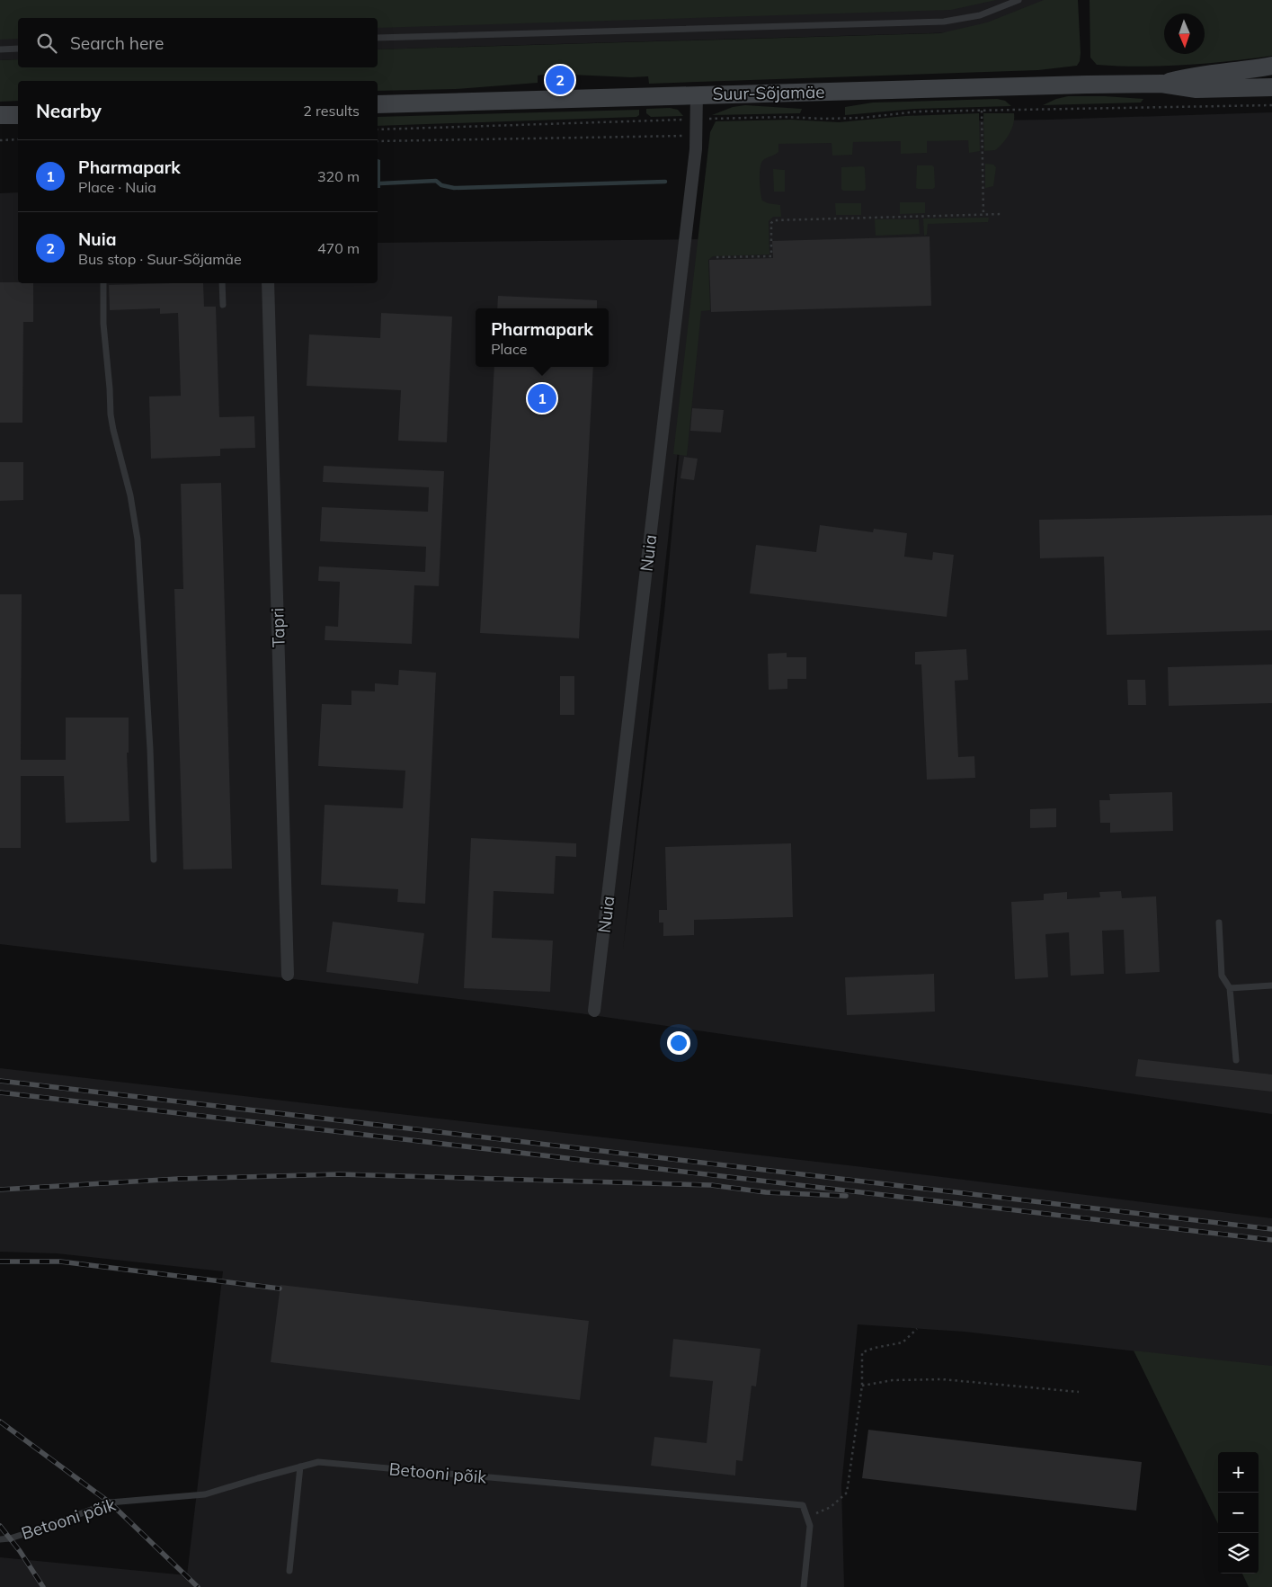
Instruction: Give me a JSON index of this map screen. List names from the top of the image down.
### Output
{
  "streets": {
    "main road": ["Suur-Sõjamäe"],
    "street": ["Nuia", "Tapri"],
    "lane": ["Betooni põik"]
  },
  "crossings": [
    ["Suur-Sõjamäe", "Nuia"]
  ],
  "north": "bottom",
  "page": {
    "search": "Search here",
    "pins": ["2", "1"],
    "heading": ["Nearby", "2 results"],
    "list": [
      {
        "mark": "1",
        "name": "Pharmapark",
        "note": "Place · Nuia",
        "value": "320 m"
      },
      {
        "mark": "2",
        "name": "Nuia",
        "note": "Bus stop · Suur-Sõjamäe",
        "value": "470 m"
      }
    ],
    "popup": ["Pharmapark", "Place"],
    "map_buttons": ["+", "−"]
  }
}
